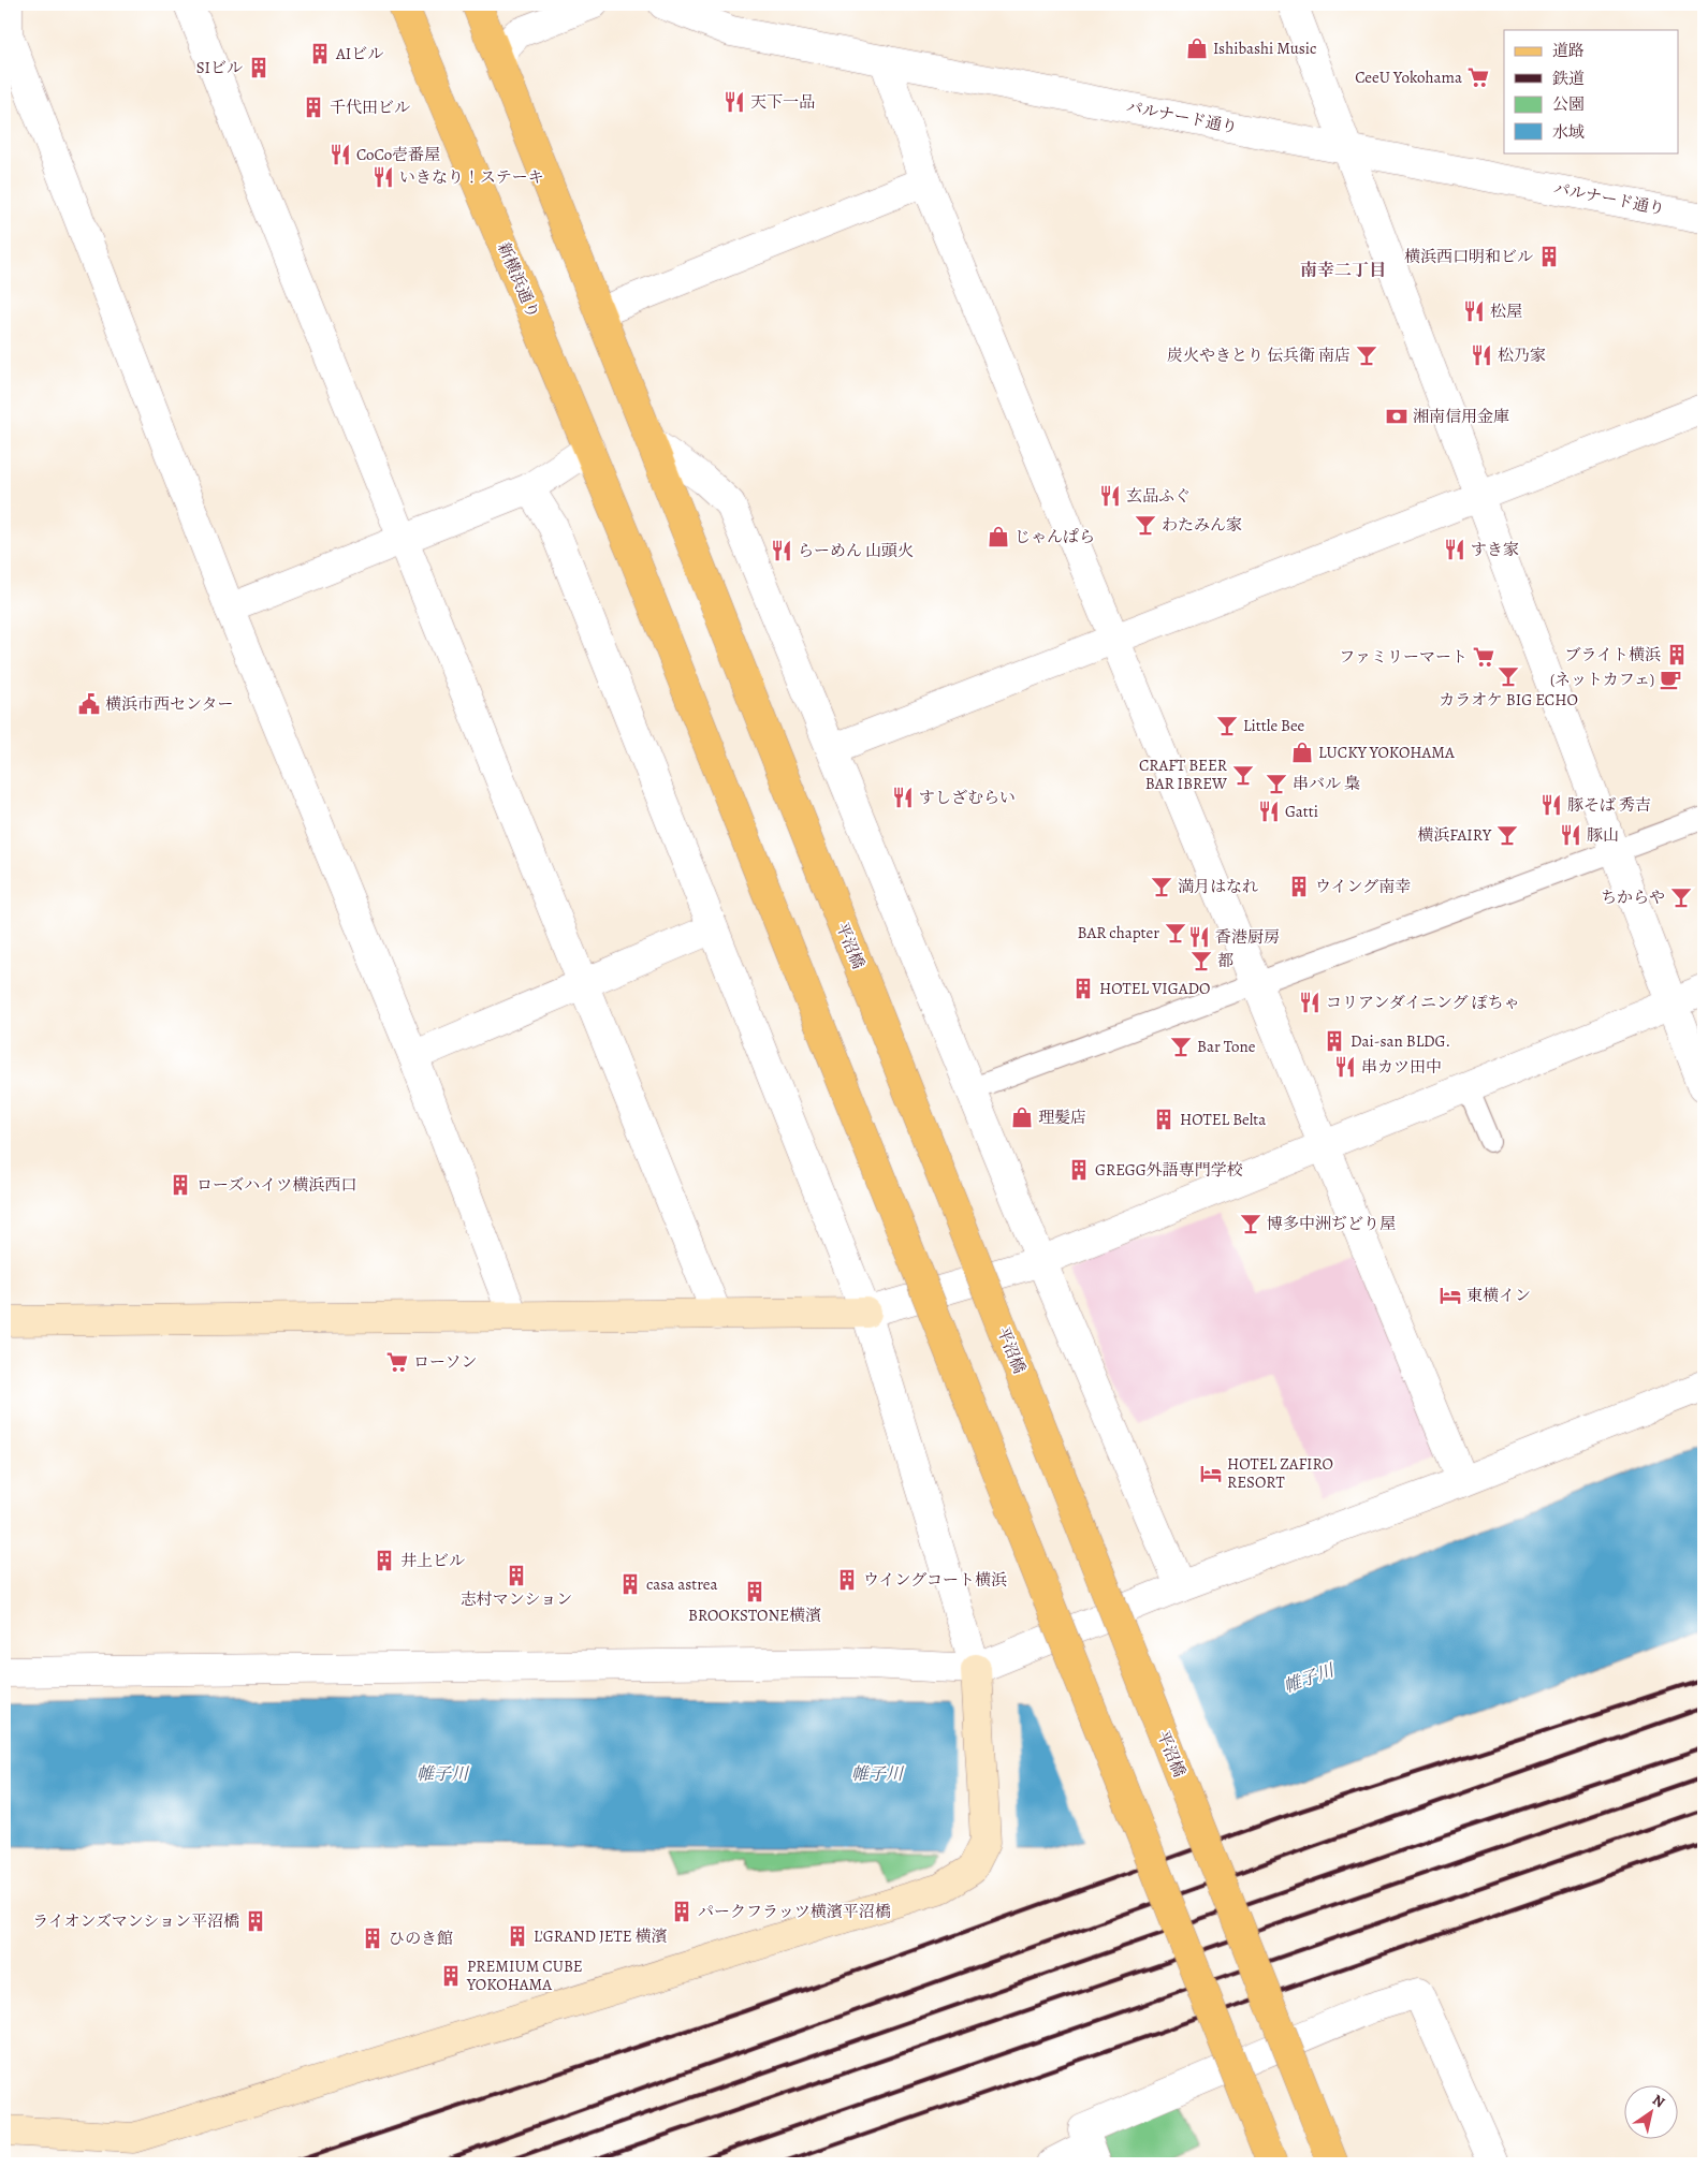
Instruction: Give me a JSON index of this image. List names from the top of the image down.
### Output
{
  "streets": {
    "main road": ["新横浜通り", "平沼橋"],
    "street": ["パルナード通り"]
  },
  "districts": ["南幸二丁目"],
  "water": ["帷子川"],
  "places": {
    "shop": [
      "Ishibashi Music",
      "じゃんぱら",
      "LUCKY YOKOHAMA",
      "理髪店"
    ],
    "building": [
      "AIビル",
      "SIビル",
      "千代田ビル",
      "横浜西口明和ビル",
      "ブライト横浜",
      "ウイング南幸",
      "HOTEL VIGADO",
      "Dai-san BLDG.",
      "HOTEL Belta",
      "GREGG外語専門学校",
      "ローズハイツ横浜西口",
      "井上ビル",
      "志村マンション",
      "ウイングコート横浜",
      "casa astrea",
      "BROOKSTONE横濱",
      "パークフラッツ横濱平沼橋",
      "ライオンズマンション平沼橋",
      "L'GRAND JETE 横濱",
      "ひのき館",
      "PREMIUM CUBE YOKOHAMA"
    ],
    "supermarket": ["CeeU Yokohama", "ファミリーマート", "ローソン"],
    "restaurant": [
      "天下一品",
      "CoCo壱番屋",
      "いきなり！ステーキ",
      "松屋",
      "松乃家",
      "玄品ふぐ",
      "すき家",
      "らーめん 山頭火",
      "すしざむらい",
      "豚そば 秀吉",
      "Gatti",
      "豚山",
      "香港厨房",
      "コリアンダイニング ぽちゃ",
      "串カツ田中"
    ],
    "bar": [
      "炭火やきとり 伝兵衛 南店",
      "わたみん家",
      "カラオケ BIG ECHO",
      "Little Bee",
      "CRAFT BEER BAR IBREW",
      "串バル 梟",
      "横浜FAIRY",
      "満月はなれ",
      "ちからや",
      "BAR chapter",
      "都",
      "Bar Tone",
      "博多中洲ぢどり屋"
    ],
    "bank": ["湘南信用金庫"],
    "cafe": ["(ネットカフェ)"],
    "public building": ["横浜市西センター"],
    "hotel": ["東横イン", "HOTEL ZAFIRO RESORT"]
  },
  "legend": [
    "道路",
    "鉄道",
    "公園",
    "水域"
  ],
  "north": "top right"
}
